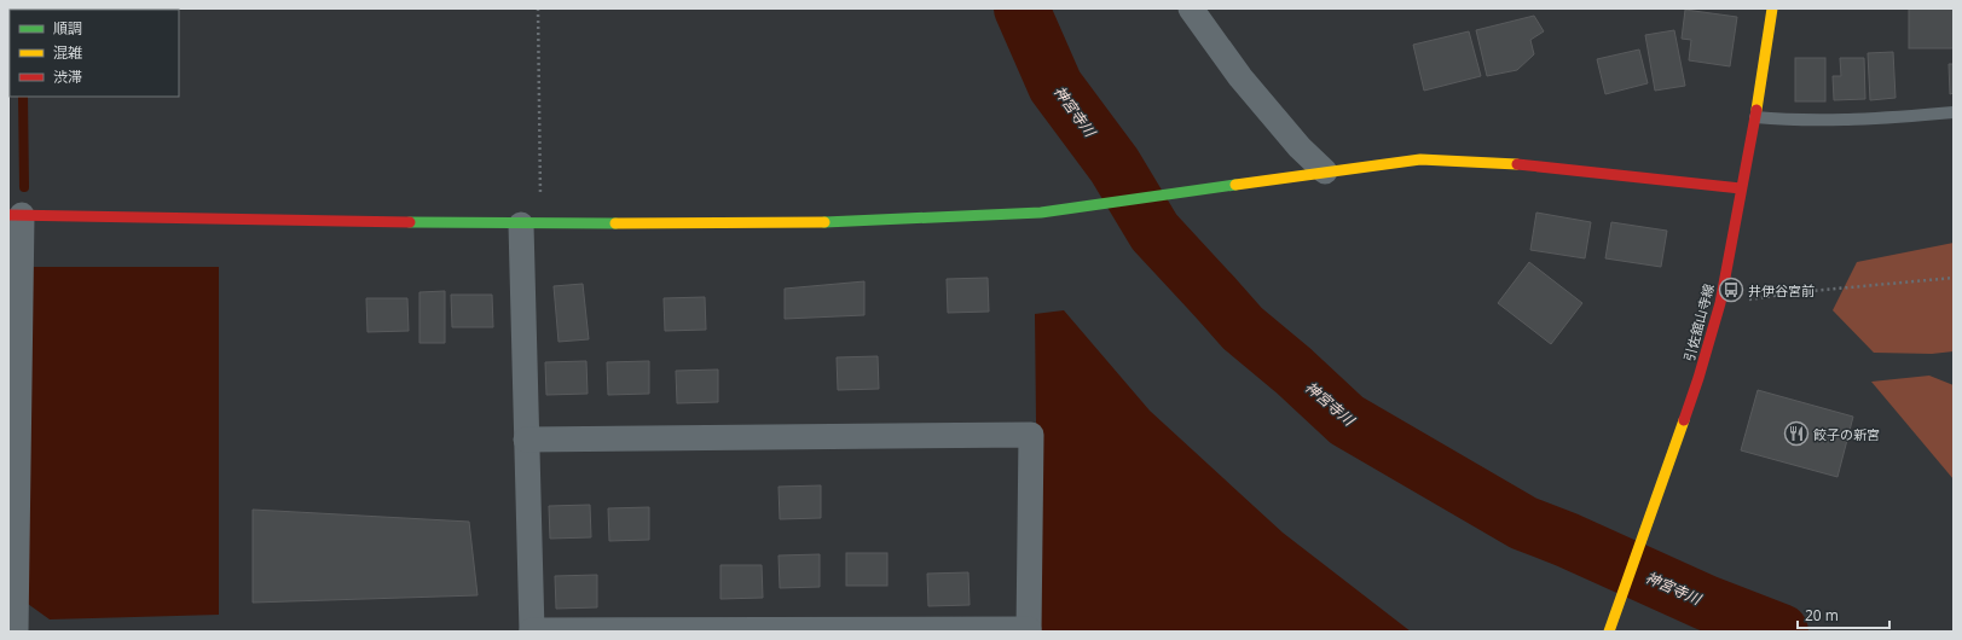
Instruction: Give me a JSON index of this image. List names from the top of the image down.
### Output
{
  "streets": {
    "street": ["引佐舘山寺線"]
  },
  "water": ["神宮寺川"],
  "places": {
    "bus stop": ["井伊谷宮前"],
    "restaurant": ["餃子の新宮"]
  },
  "legend": ["順調", "混雑", "渋滞"],
  "scale_bar": "20 m"
}
